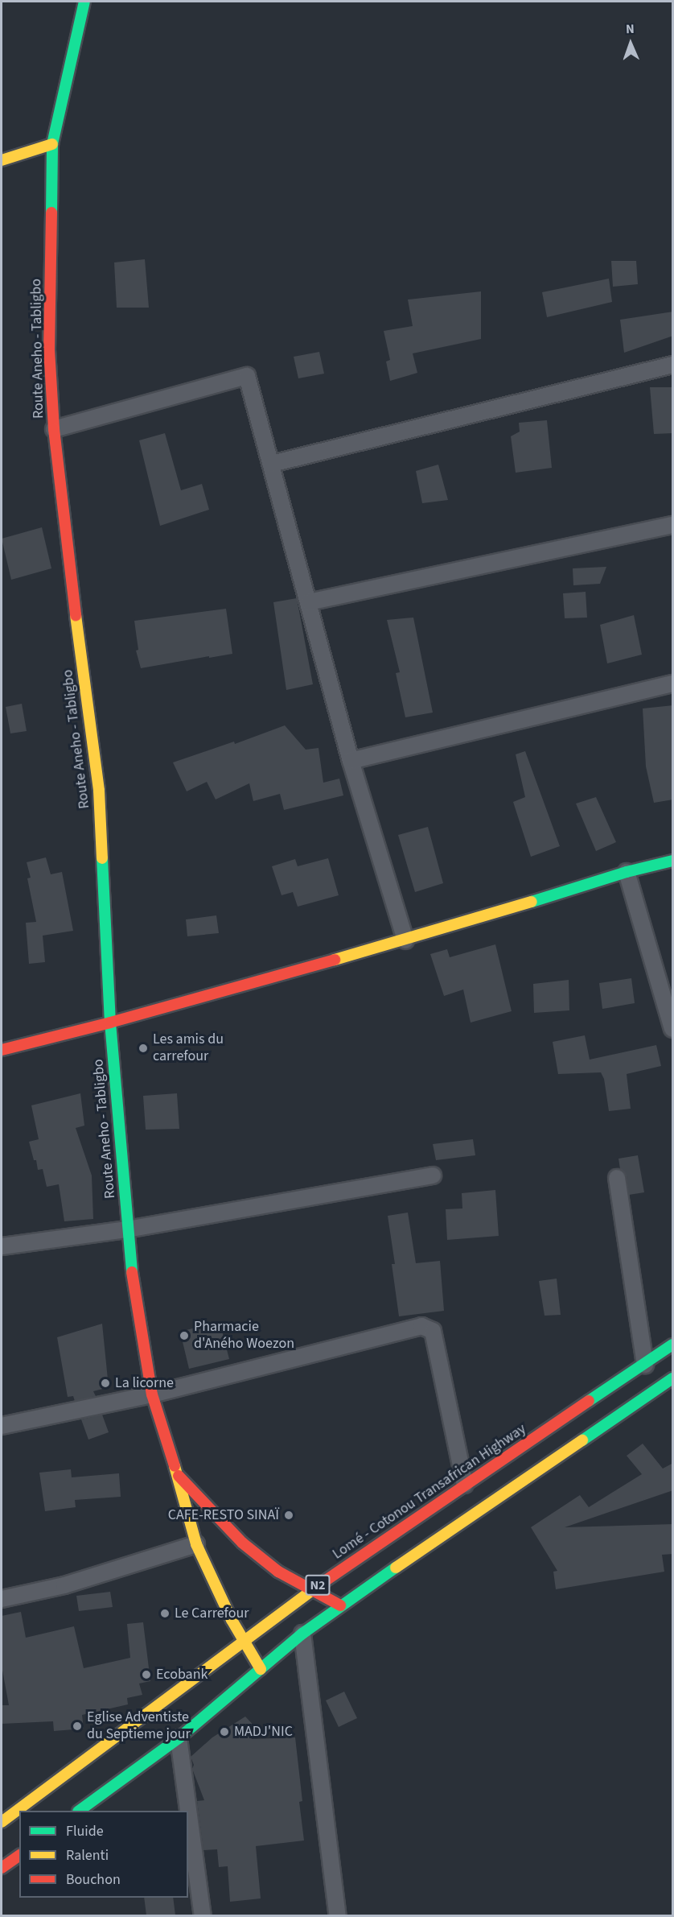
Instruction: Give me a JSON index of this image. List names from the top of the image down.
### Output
{
  "streets": {
    "main road": ["Route Aneho - Tabligbo", "Lomé - Cotonou Transafrican Highway", "N2"]
  },
  "crossings": [
    ["Route Aneho - Tabligbo", "Lomé - Cotonou Transafrican Highway"],
    ["Route Aneho - Tabligbo", "N2"]
  ],
  "places": [
    "Les amis du carrefour",
    "Pharmacie d'Aného Woezon",
    "La licorne",
    "CAFE-RESTO SINAÏ",
    "Le Carrefour",
    "Ecobank",
    "Eglise Adventiste du Septieme jour",
    "MADJ'NIC"
  ],
  "legend": ["Fluide", "Ralenti", "Bouchon"],
  "north": "top"
}
